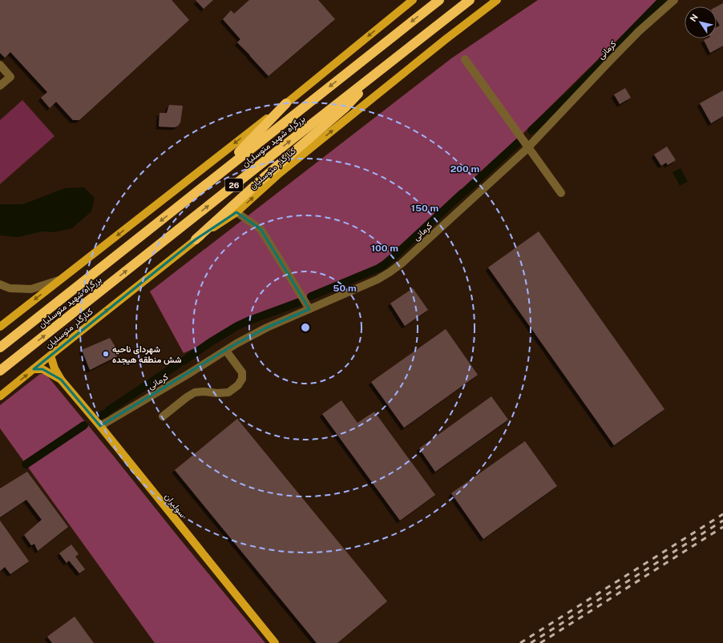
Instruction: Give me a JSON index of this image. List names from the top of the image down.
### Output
{
  "streets": {
    "highway": ["بزرگراه شهید متوسلیان", "26"],
    "main road": ["کنارگذر متوسلیان", "سولیران"],
    "street": ["کرمانی"]
  },
  "crossings": [
    ["کرمانی", "سولیران"]
  ],
  "places": ["شهردای ناحیه شش منطقه هیجده"],
  "north": "top left",
  "rings": [
    "200 m",
    "150 m",
    "100 m",
    "50 m"
  ]
}
